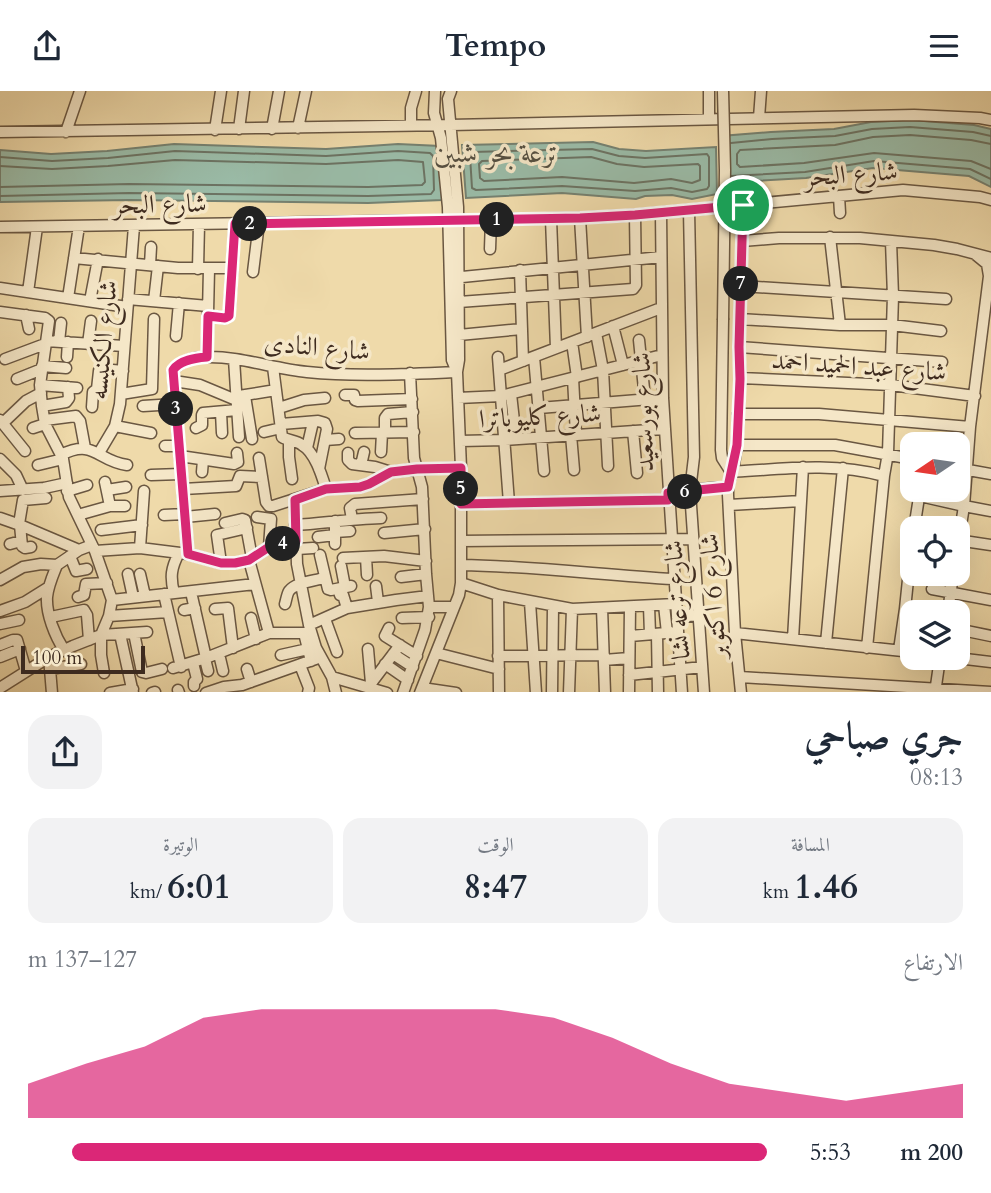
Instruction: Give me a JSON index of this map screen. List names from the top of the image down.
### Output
{
  "streets": {
    "street": [
      "شارع البحر",
      "شارع الكنيسه",
      "شارع النادى",
      "شارع عبد الحميد احمد",
      "شارع بورسعيد",
      "شارع كليوباترا",
      "شارع 6 اكتوبر",
      "شارع ترعه نشا"
    ]
  },
  "crossings": [
    ["شارع البحر", "شارع الكنيسه"],
    ["شارع البحر", "شارع بورسعيد"],
    ["شارع البحر", "شارع 6 اكتوبر"],
    ["شارع البحر", "شارع ترعه نشا"],
    ["شارع عبد الحميد احمد", "شارع 6 اكتوبر"],
    ["شارع بورسعيد", "شارع كليوباترا"]
  ],
  "water": ["ترعة بحر شبين"],
  "scale_bar": "100 m",
  "north": "left",
  "page": {
    "header": "Tempo",
    "pins": [
      "1",
      "2",
      "7",
      "3",
      "5",
      "6",
      "4"
    ],
    "scale": "100 m",
    "heading": ["جري صباحي", "08:13"],
    "stats": [
      ["المسافة", "1.46 km"],
      ["الوقت", "8:47"],
      ["الوتيرة", "6:01 /km"]
    ],
    "chart": ["الارتفاع", "127–137 m"],
    "list": [
      {
        "name": "200 m",
        "note": "5:53"
      }
    ]
  }
}
